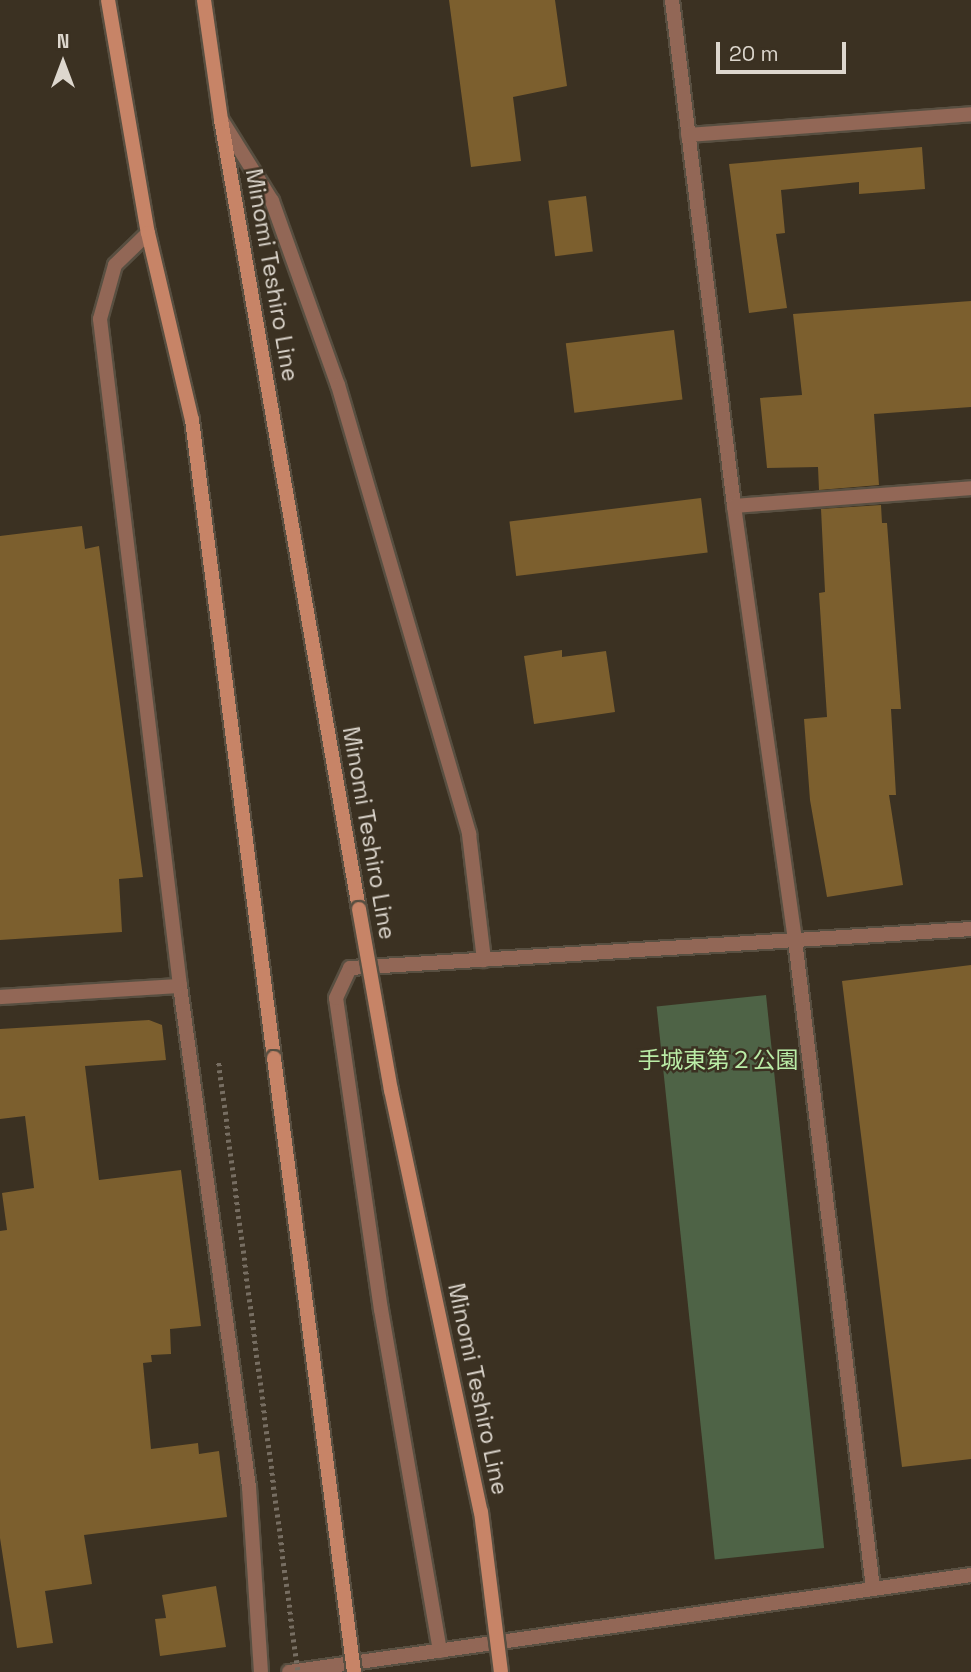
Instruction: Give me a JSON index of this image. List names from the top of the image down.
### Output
{
  "streets": {
    "main road": ["Minomi Teshiro Line"]
  },
  "parks": ["手城東第２公園"],
  "scale_bar": "20 m",
  "north": "top"
}
